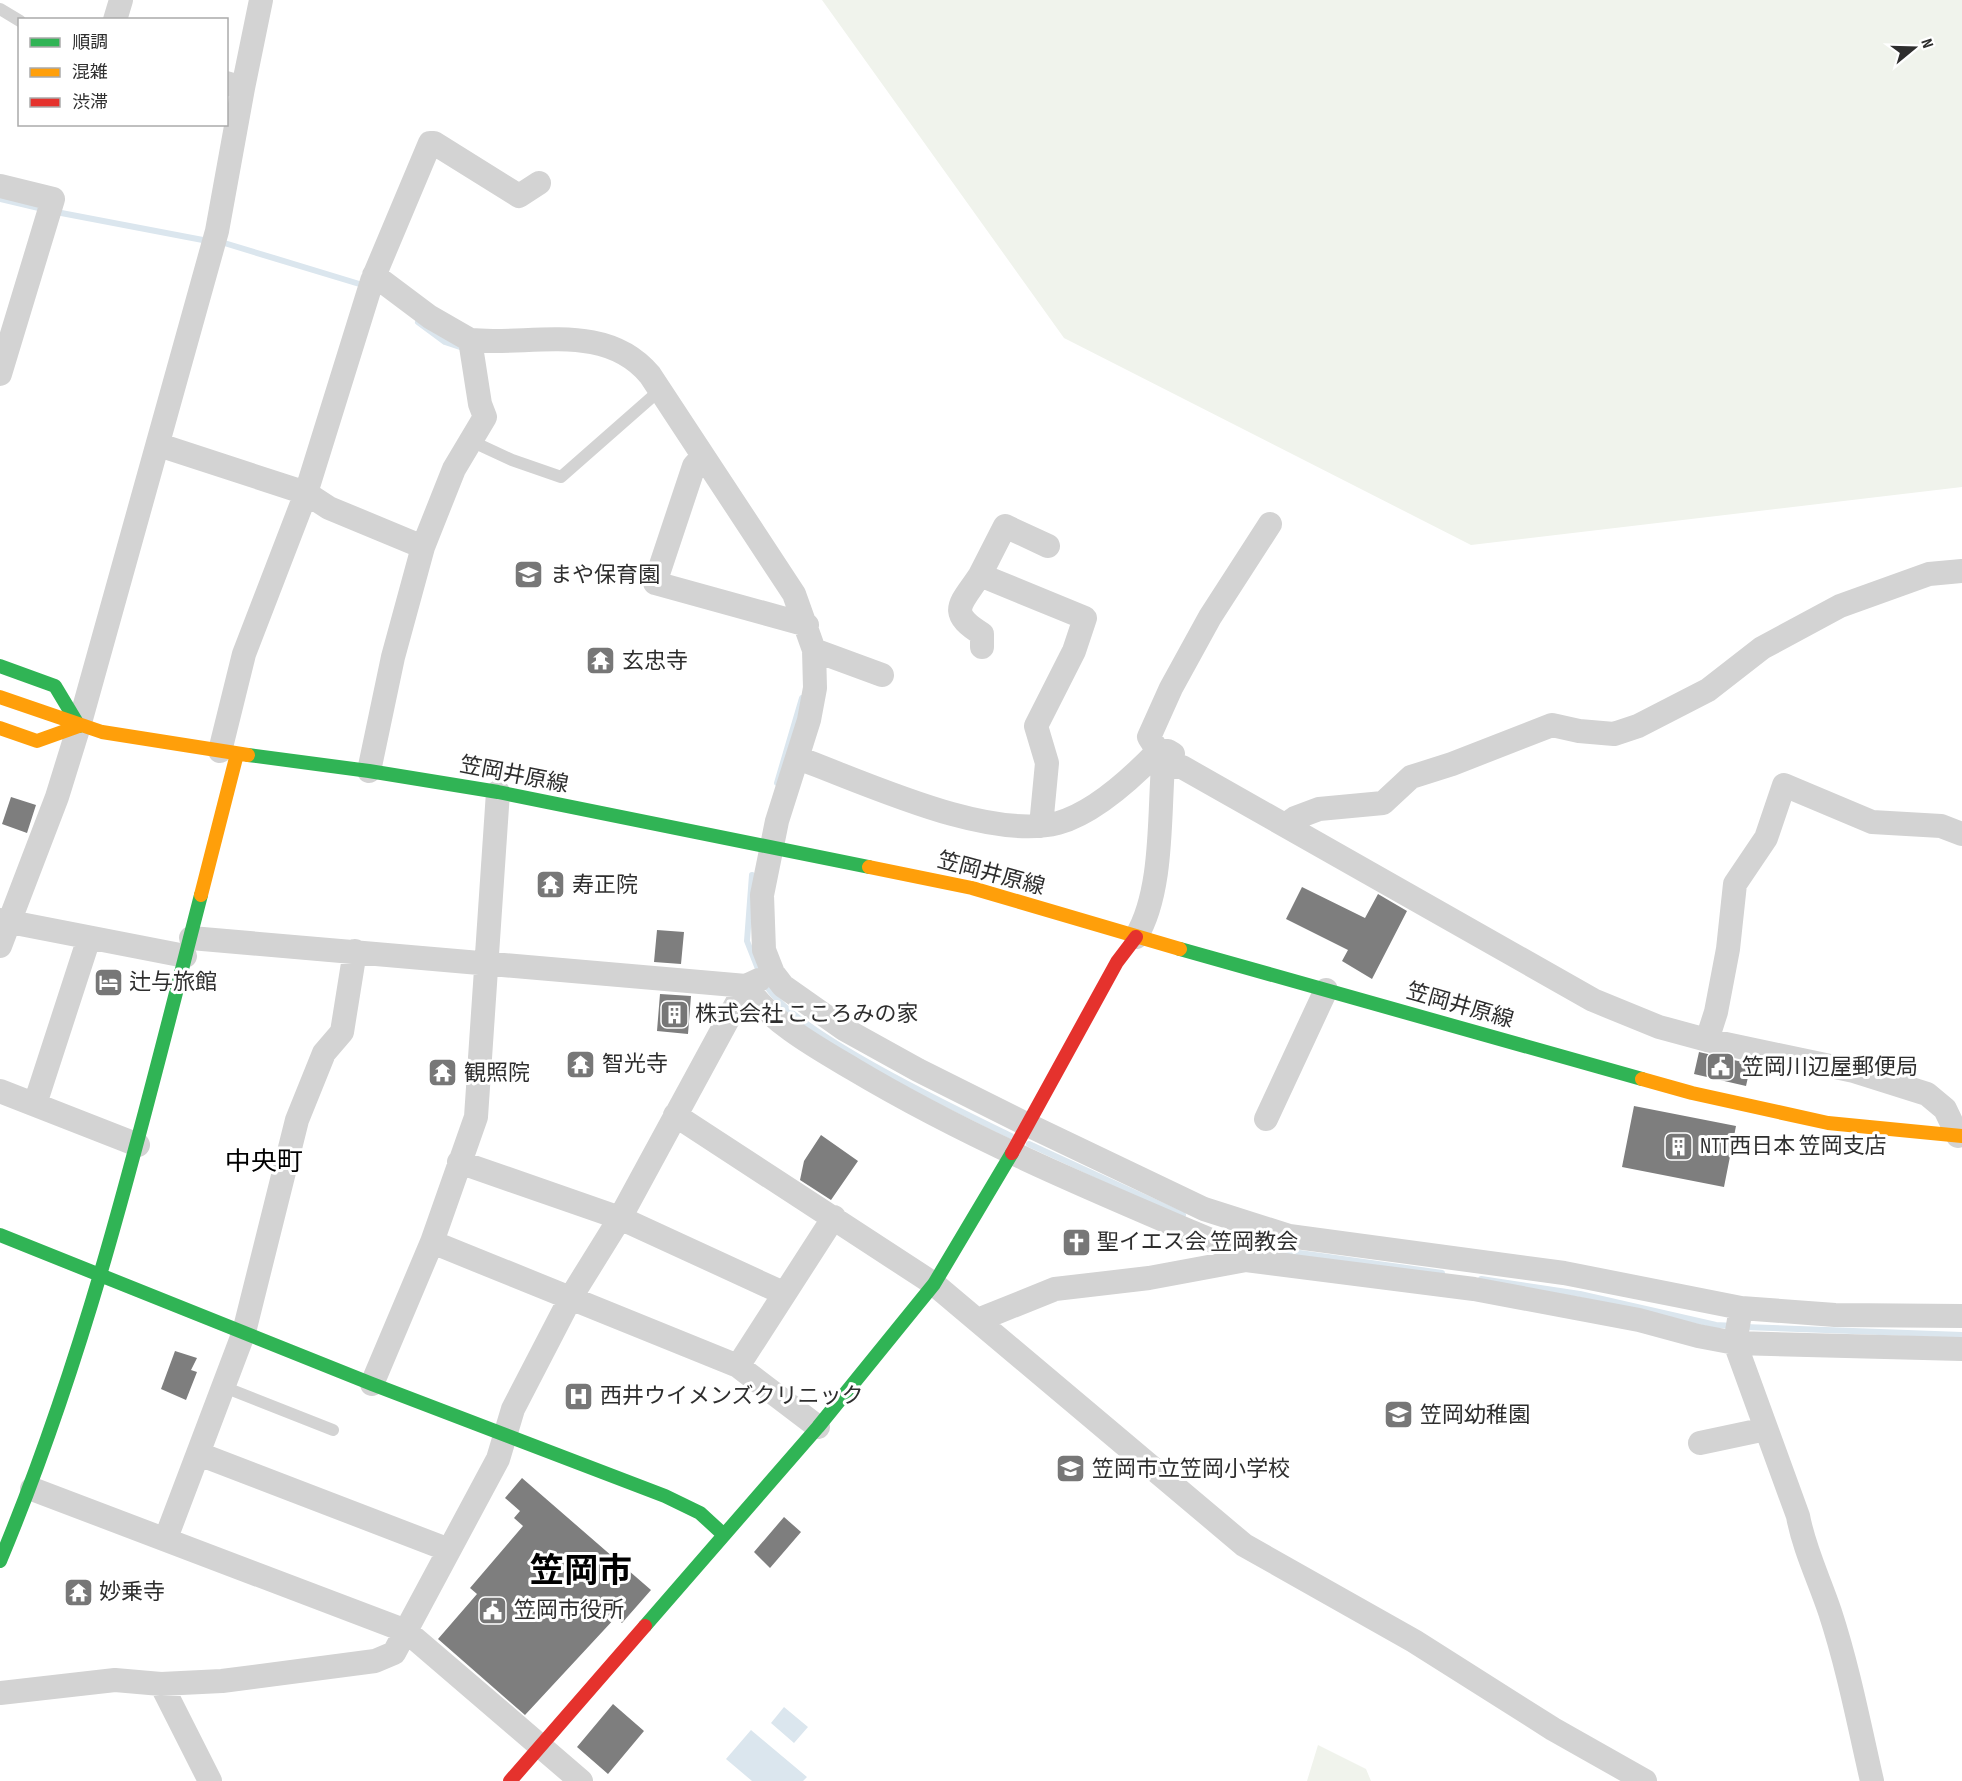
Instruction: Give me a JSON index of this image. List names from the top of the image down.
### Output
{
  "streets": {
    "street": ["笠岡井原線"]
  },
  "districts": ["中央町", "笠岡市"],
  "places": {
    "school or university": ["まや保育園", "笠岡幼稚園", "笠岡市立笠岡小学校"],
    "temple": [
      "玄忠寺",
      "寿正院",
      "智光寺",
      "観照院",
      "妙乗寺"
    ],
    "hotel": ["辻与旅館"],
    "building": ["株式会社 こころみの家", "NTT西日本 笠岡支店"],
    "public building": ["笠岡川辺屋郵便局", "笠岡市役所"],
    "church": ["聖イエス会 笠岡教会"],
    "hospital": ["西井ウイメンズクリニック"]
  },
  "legend": ["順調", "混雑", "渋滞"],
  "north": "right"
}
